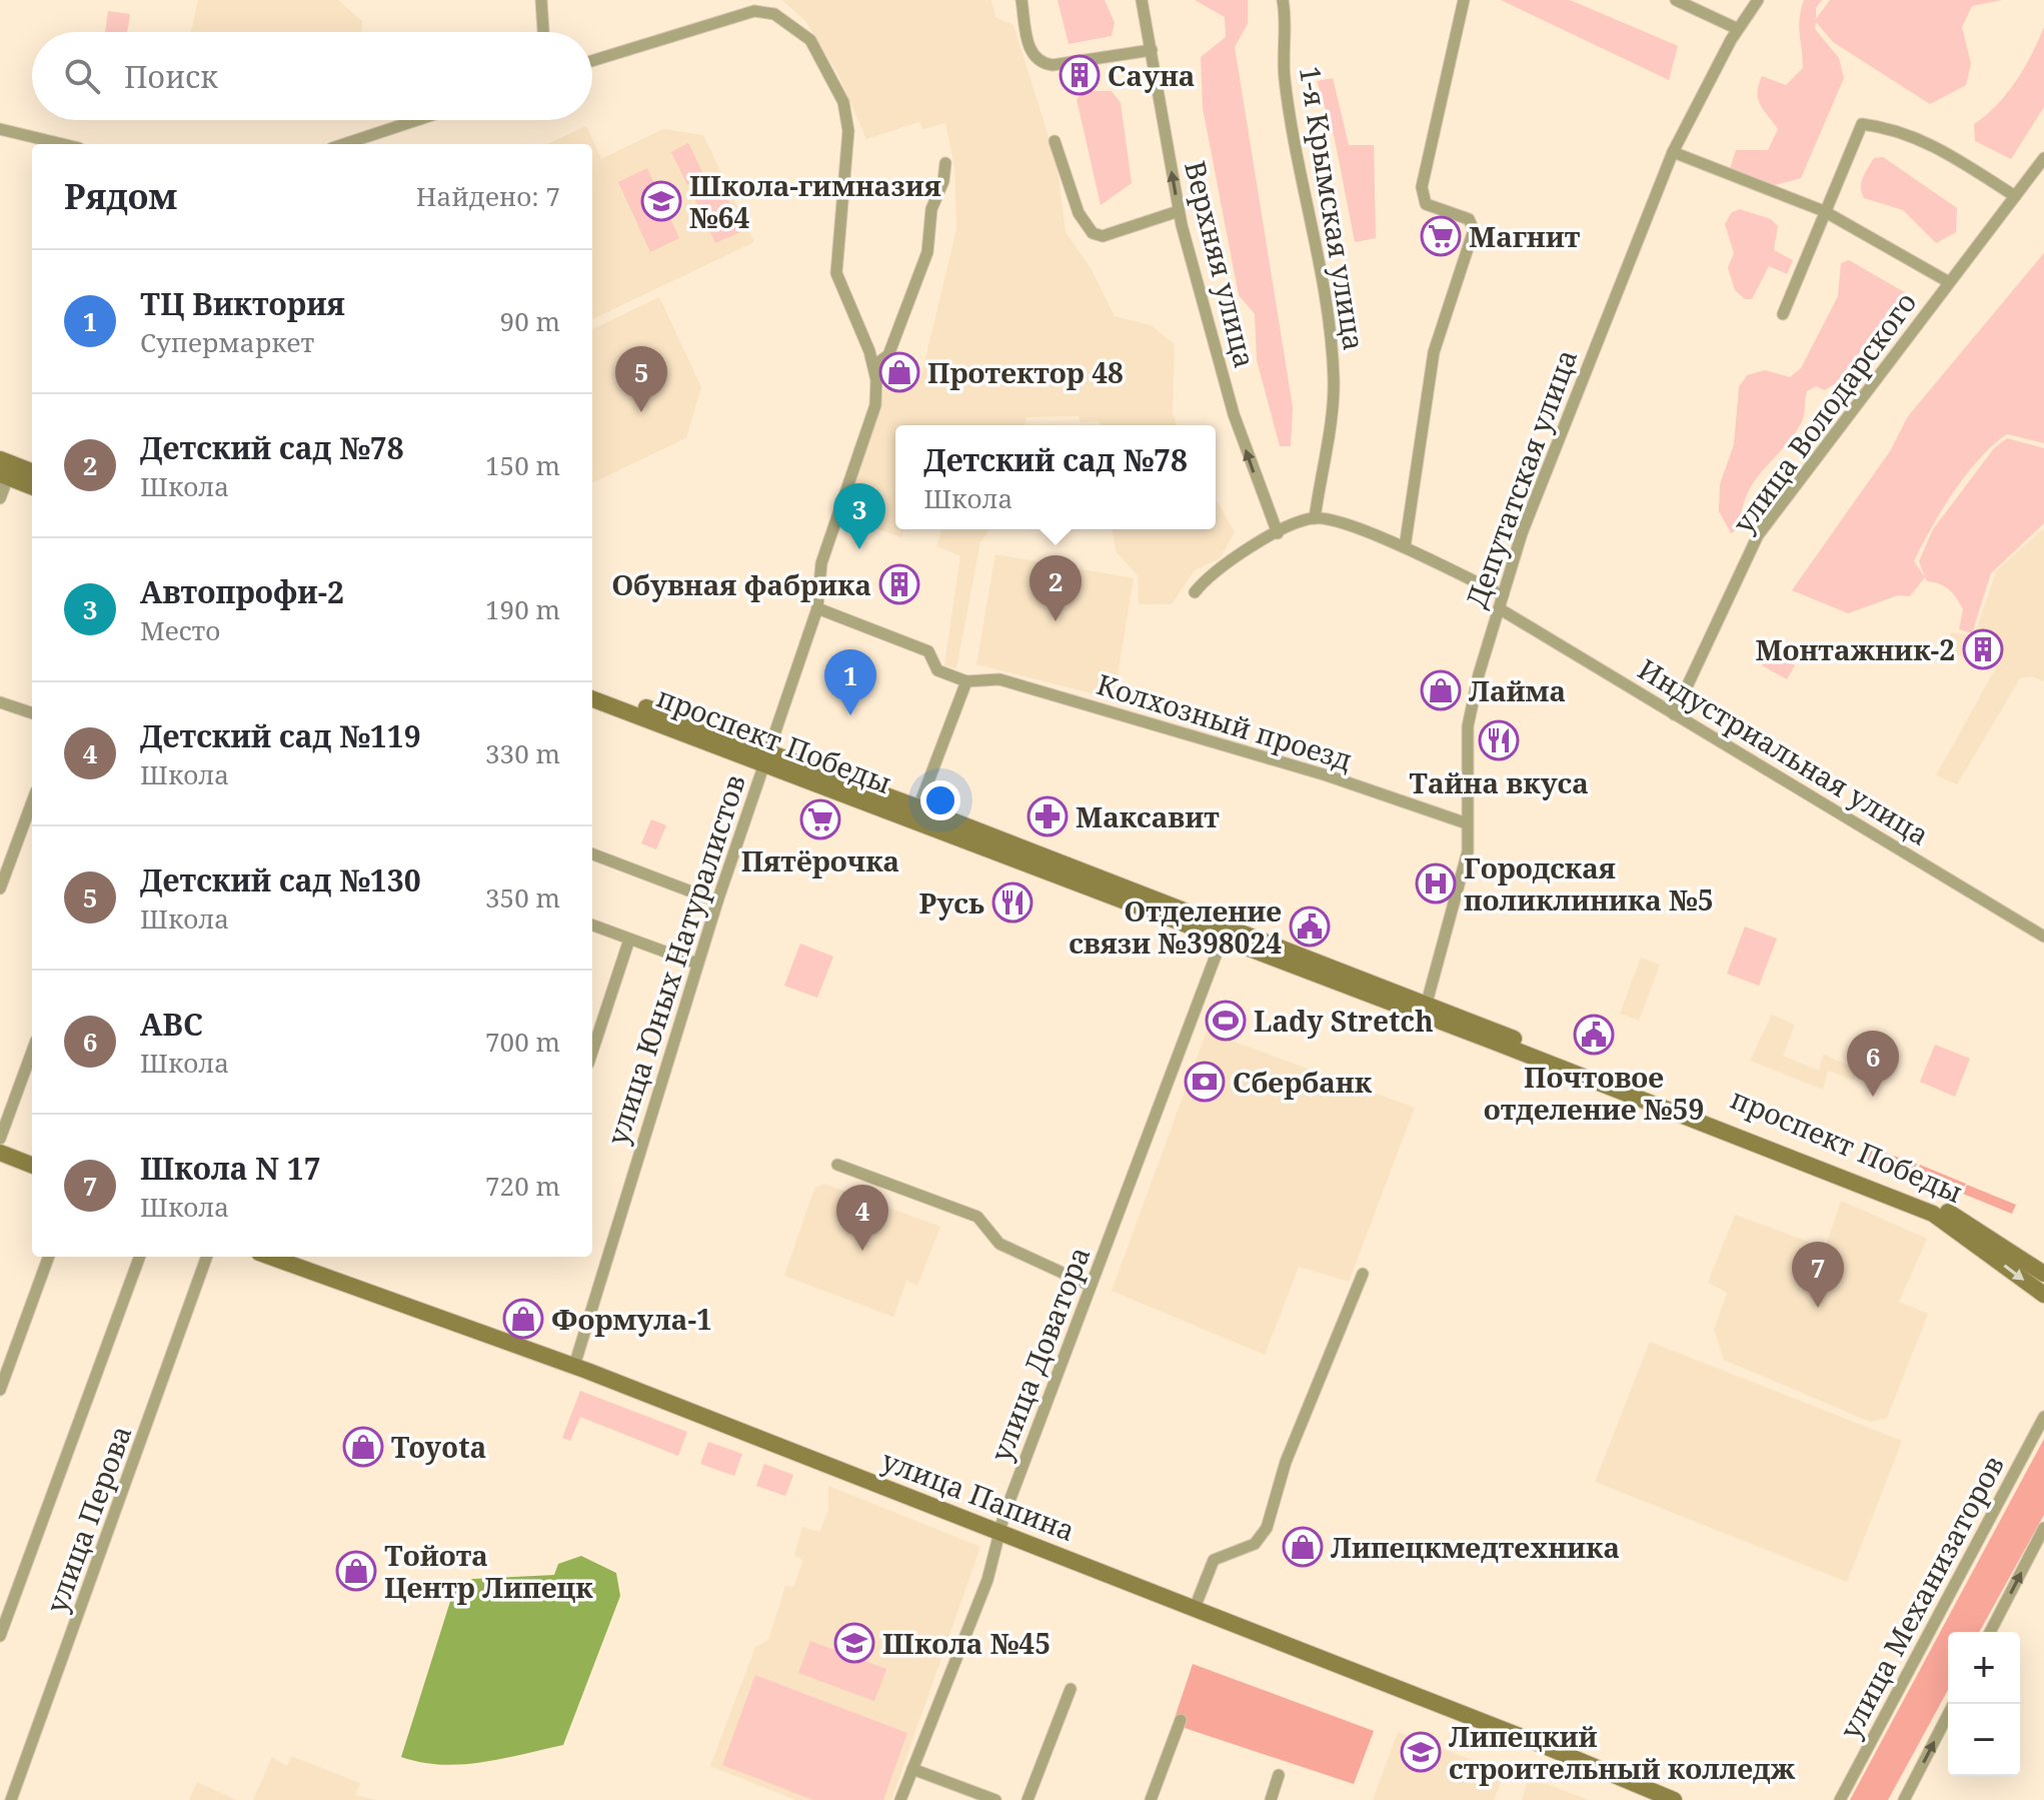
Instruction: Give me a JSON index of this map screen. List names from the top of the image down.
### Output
{
  "streets": {
    "main road": ["проспект Победы", "улица Папина"],
    "street": [
      "1-я Крымская улица",
      "Верхняя улица",
      "улица Володарского",
      "Депутатская улица",
      "Колхозный проезд",
      "Индустриальная улица",
      "улица Юных Натуралистов",
      "улица Доватора",
      "улица Перова",
      "улица Механизаторов"
    ]
  },
  "crossings": [
    ["улица Володарского", "Индустриальная улица"],
    ["Депутатская улица", "Колхозный проезд"],
    ["Депутатская улица", "проспект Победы"],
    ["Депутатская улица", "Индустриальная улица"],
    ["проспект Победы", "улица Юных Натуралистов"],
    ["проспект Победы", "улица Доватора"],
    ["улица Юных Натуралистов", "улица Папина"],
    ["улица Доватора", "улица Папина"]
  ],
  "one_way": ["Верхняя улица"],
  "places": {
    "building": ["Сауна", "Обувная фабрика", "Монтажник-2"],
    "school or university": ["Школа-гимназия №64", "Школа №45", "Липецкий строительный колледж"],
    "supermarket": ["Магнит", "Пятёрочка"],
    "shop": [
      "Протектор 48",
      "Лайма",
      "Формула-1",
      "Toyota",
      "Липецкмедтехника",
      "Тойота Центр Липецк"
    ],
    "restaurant": ["Тайна вкуса", "Русь"],
    "pharmacy": ["Максавит"],
    "hospital": ["Городская поликлиника №5"],
    "public building": ["Отделение связи №398024", "Почтовое отделение №59"],
    "sports": ["Lady Stretch"],
    "bank": ["Сбербанк"]
  },
  "page": {
    "search": "Поиск",
    "heading": ["Рядом", "Найдено: 7"],
    "list": [
      {
        "mark": "1",
        "name": "ТЦ Виктория",
        "note": "Супермаркет",
        "value": "90 m"
      },
      {
        "mark": "2",
        "name": "Детский сад №78",
        "note": "Школа",
        "value": "150 m"
      },
      {
        "mark": "3",
        "name": "Автопрофи-2",
        "note": "Место",
        "value": "190 m"
      },
      {
        "mark": "4",
        "name": "Детский сад №119",
        "note": "Школа",
        "value": "330 m"
      },
      {
        "mark": "5",
        "name": "Детский сад №130",
        "note": "Школа",
        "value": "350 m"
      },
      {
        "mark": "6",
        "name": "АВС",
        "note": "Школа",
        "value": "700 m"
      },
      {
        "mark": "7",
        "name": "Школа N 17",
        "note": "Школа",
        "value": "720 m"
      }
    ],
    "pins": [
      "5",
      "3",
      "2",
      "1",
      "6",
      "4",
      "7"
    ],
    "popup": ["Детский сад №78", "Школа"],
    "map_buttons": ["+", "−"]
  }
}
